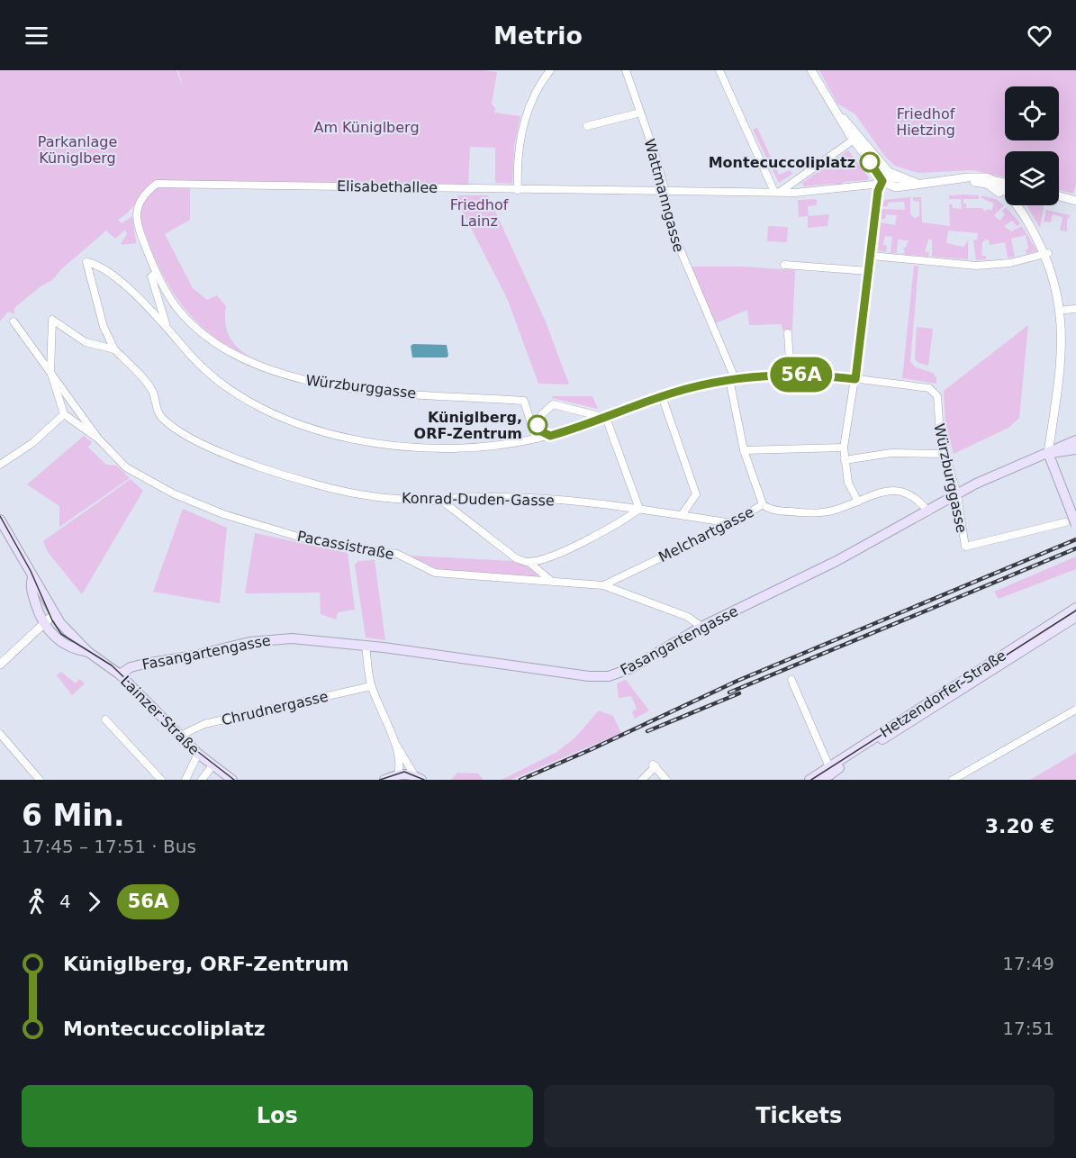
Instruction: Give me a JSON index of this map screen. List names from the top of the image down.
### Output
{
  "streets": {
    "main road": ["Fasangartengasse", "Hetzendorfer Straße", "Lainzer Straße"],
    "street": [
      "Elisabethallee",
      "Wattmanngasse",
      "Würzburggasse",
      "Konrad-Duden-Gasse",
      "Melchartgasse",
      "Pacassistraße",
      "Chrudnergasse"
    ]
  },
  "crossings": [
    ["Elisabethallee", "Wattmanngasse"],
    ["Elisabethallee", "Würzburggasse"],
    ["Wattmanngasse", "Würzburggasse"],
    ["Wattmanngasse", "Melchartgasse"],
    ["Würzburggasse", "Fasangartengasse"],
    ["Konrad-Duden-Gasse", "Melchartgasse"],
    ["Melchartgasse", "Pacassistraße"],
    ["Melchartgasse", "Fasangartengasse"],
    ["Pacassistraße", "Fasangartengasse"],
    ["Fasangartengasse", "Lainzer Straße"],
    ["Chrudnergasse", "Lainzer Straße"]
  ],
  "parks": [
    "Friedhof Hietzing",
    "Am Küniglberg",
    "Parkanlage Küniglberg",
    "Friedhof Lainz"
  ],
  "places": ["Montecuccoliplatz", "Küniglberg, ORF-Zentrum"],
  "lines": ["bus line 56A"],
  "page": {
    "header": "Metrio",
    "on_map": "56A",
    "heading": ["6 Min.", "17:45 – 17:51 · Bus", "3.20 €"],
    "legs": ["4", "56A"],
    "list": [
      {
        "name": "Küniglberg, ORF-Zentrum",
        "value": "17:49"
      },
      {
        "name": "Montecuccoliplatz",
        "value": "17:51"
      }
    ],
    "buttons": ["Los", "Tickets"]
  }
}
